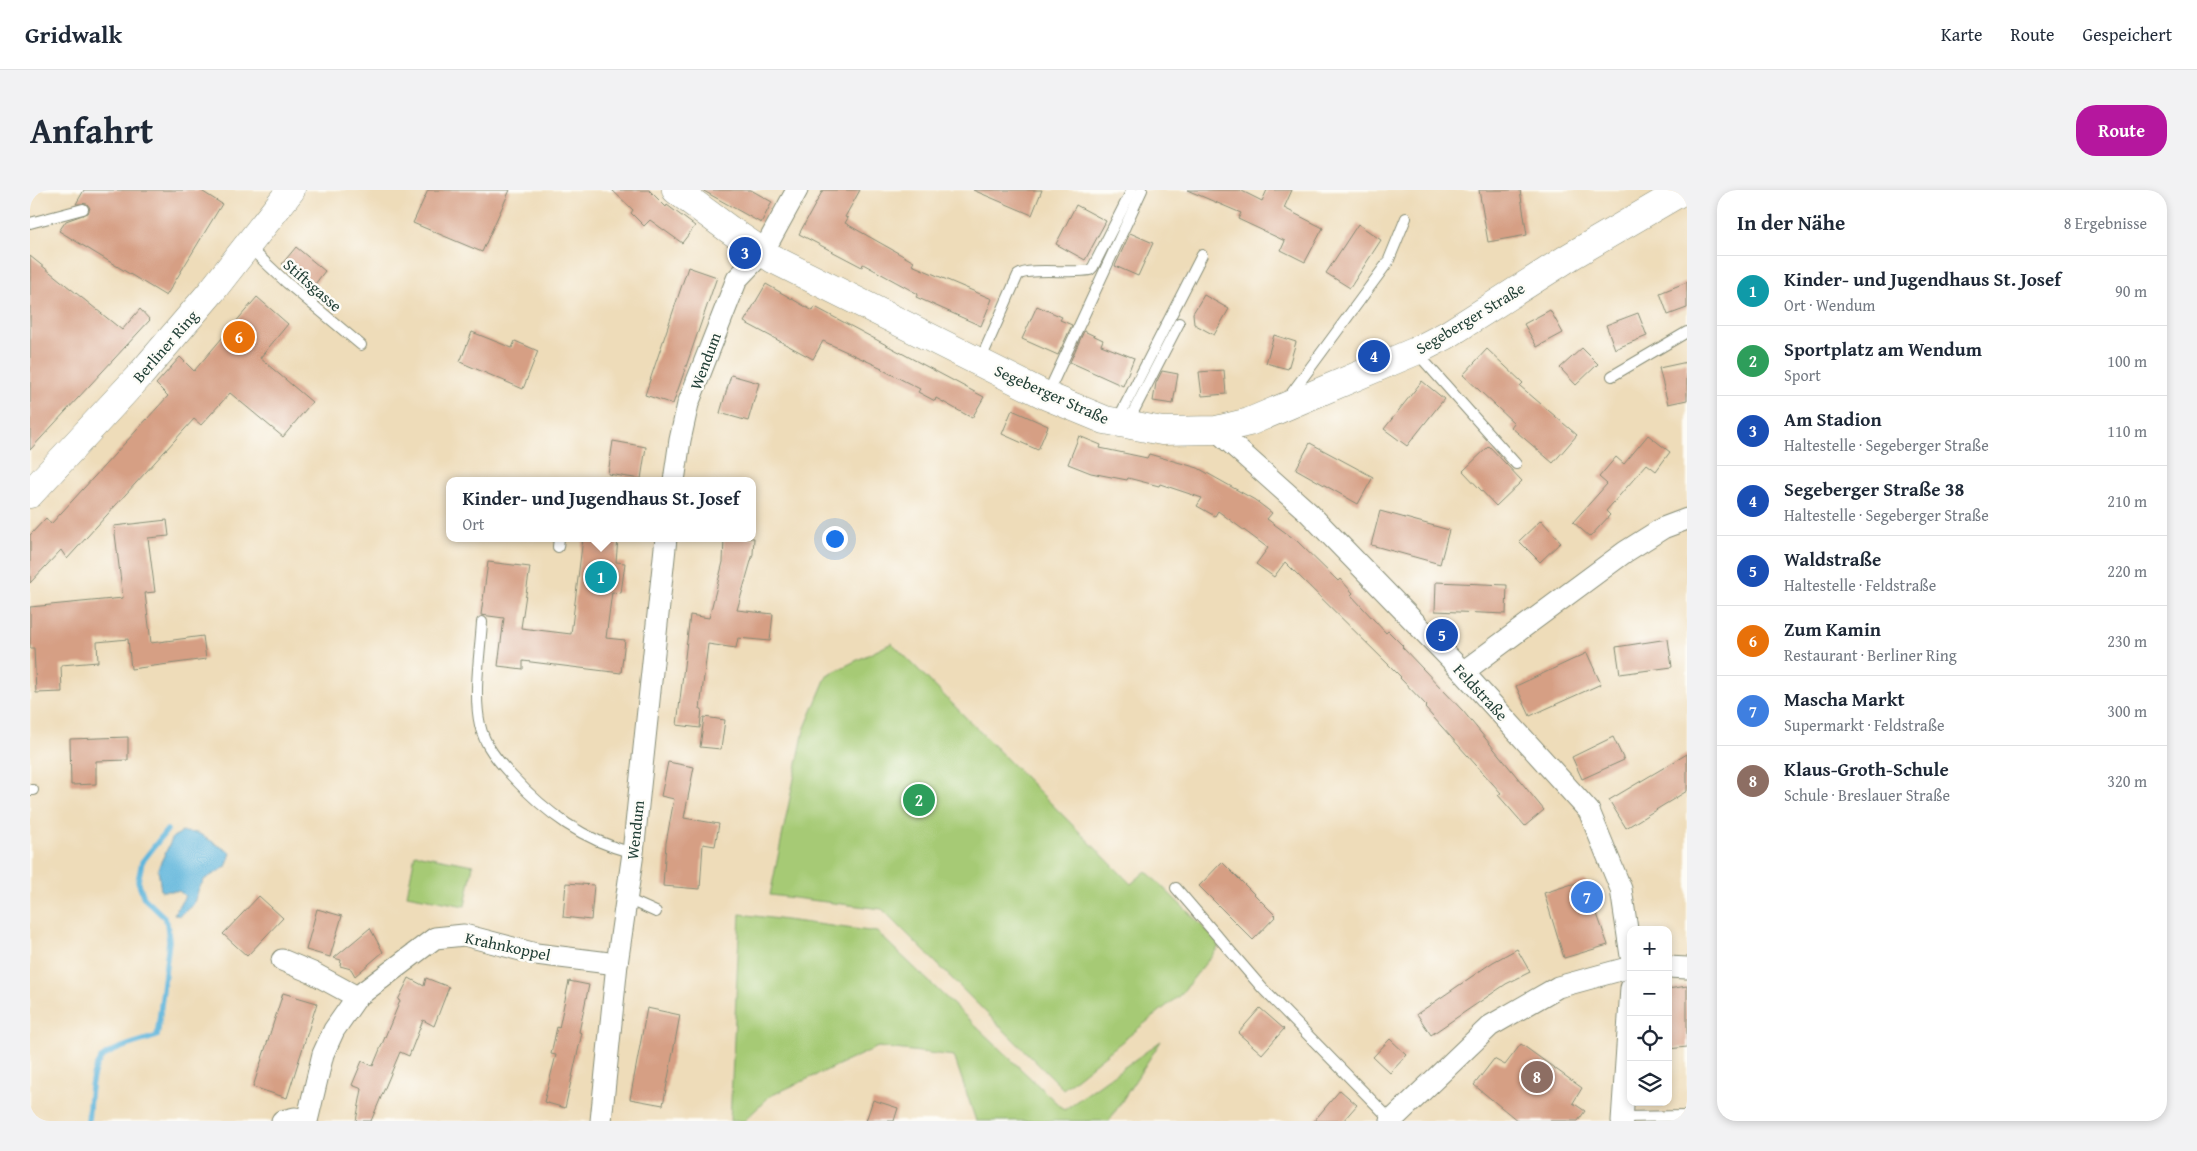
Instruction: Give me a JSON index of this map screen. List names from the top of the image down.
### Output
{
  "streets": {
    "main road": ["Segeberger Straße", "Berliner Ring"],
    "street": ["Wendum", "Feldstraße", "Krahnkoppel"],
    "lane": ["Stiftsgasse"]
  },
  "crossings": [
    ["Stiftsgasse", "Berliner Ring"],
    ["Segeberger Straße", "Wendum"],
    ["Segeberger Straße", "Feldstraße"],
    ["Wendum", "Krahnkoppel"]
  ],
  "page": {
    "header": "Gridwalk",
    "nav": ["Karte", "Route", "Gespeichert"],
    "title": "Anfahrt",
    "buttons": "Route",
    "heading": ["In der Nähe", "8 Ergebnisse"],
    "pins": [
      "3",
      "6",
      "4",
      "1",
      "5",
      "2",
      "7",
      "8"
    ],
    "list": [
      {
        "mark": "1",
        "name": "Kinder- und Jugendhaus St. Josef",
        "note": "Ort · Wendum",
        "value": "90 m"
      },
      {
        "mark": "2",
        "name": "Sportplatz am Wendum",
        "note": "Sport",
        "value": "100 m"
      },
      {
        "mark": "3",
        "name": "Am Stadion",
        "note": "Haltestelle · Segeberger Straße",
        "value": "110 m"
      },
      {
        "mark": "4",
        "name": "Segeberger Straße 38",
        "note": "Haltestelle · Segeberger Straße",
        "value": "210 m"
      },
      {
        "mark": "5",
        "name": "Waldstraße",
        "note": "Haltestelle · Feldstraße",
        "value": "220 m"
      },
      {
        "mark": "6",
        "name": "Zum Kamin",
        "note": "Restaurant · Berliner Ring",
        "value": "230 m"
      },
      {
        "mark": "7",
        "name": "Mascha Markt",
        "note": "Supermarkt · Feldstraße",
        "value": "300 m"
      },
      {
        "mark": "8",
        "name": "Klaus-Groth-Schule",
        "note": "Schule · Breslauer Straße",
        "value": "320 m"
      }
    ],
    "popup": ["Kinder- und Jugendhaus St. Josef", "Ort"],
    "map_buttons": ["+", "−"]
  }
}
